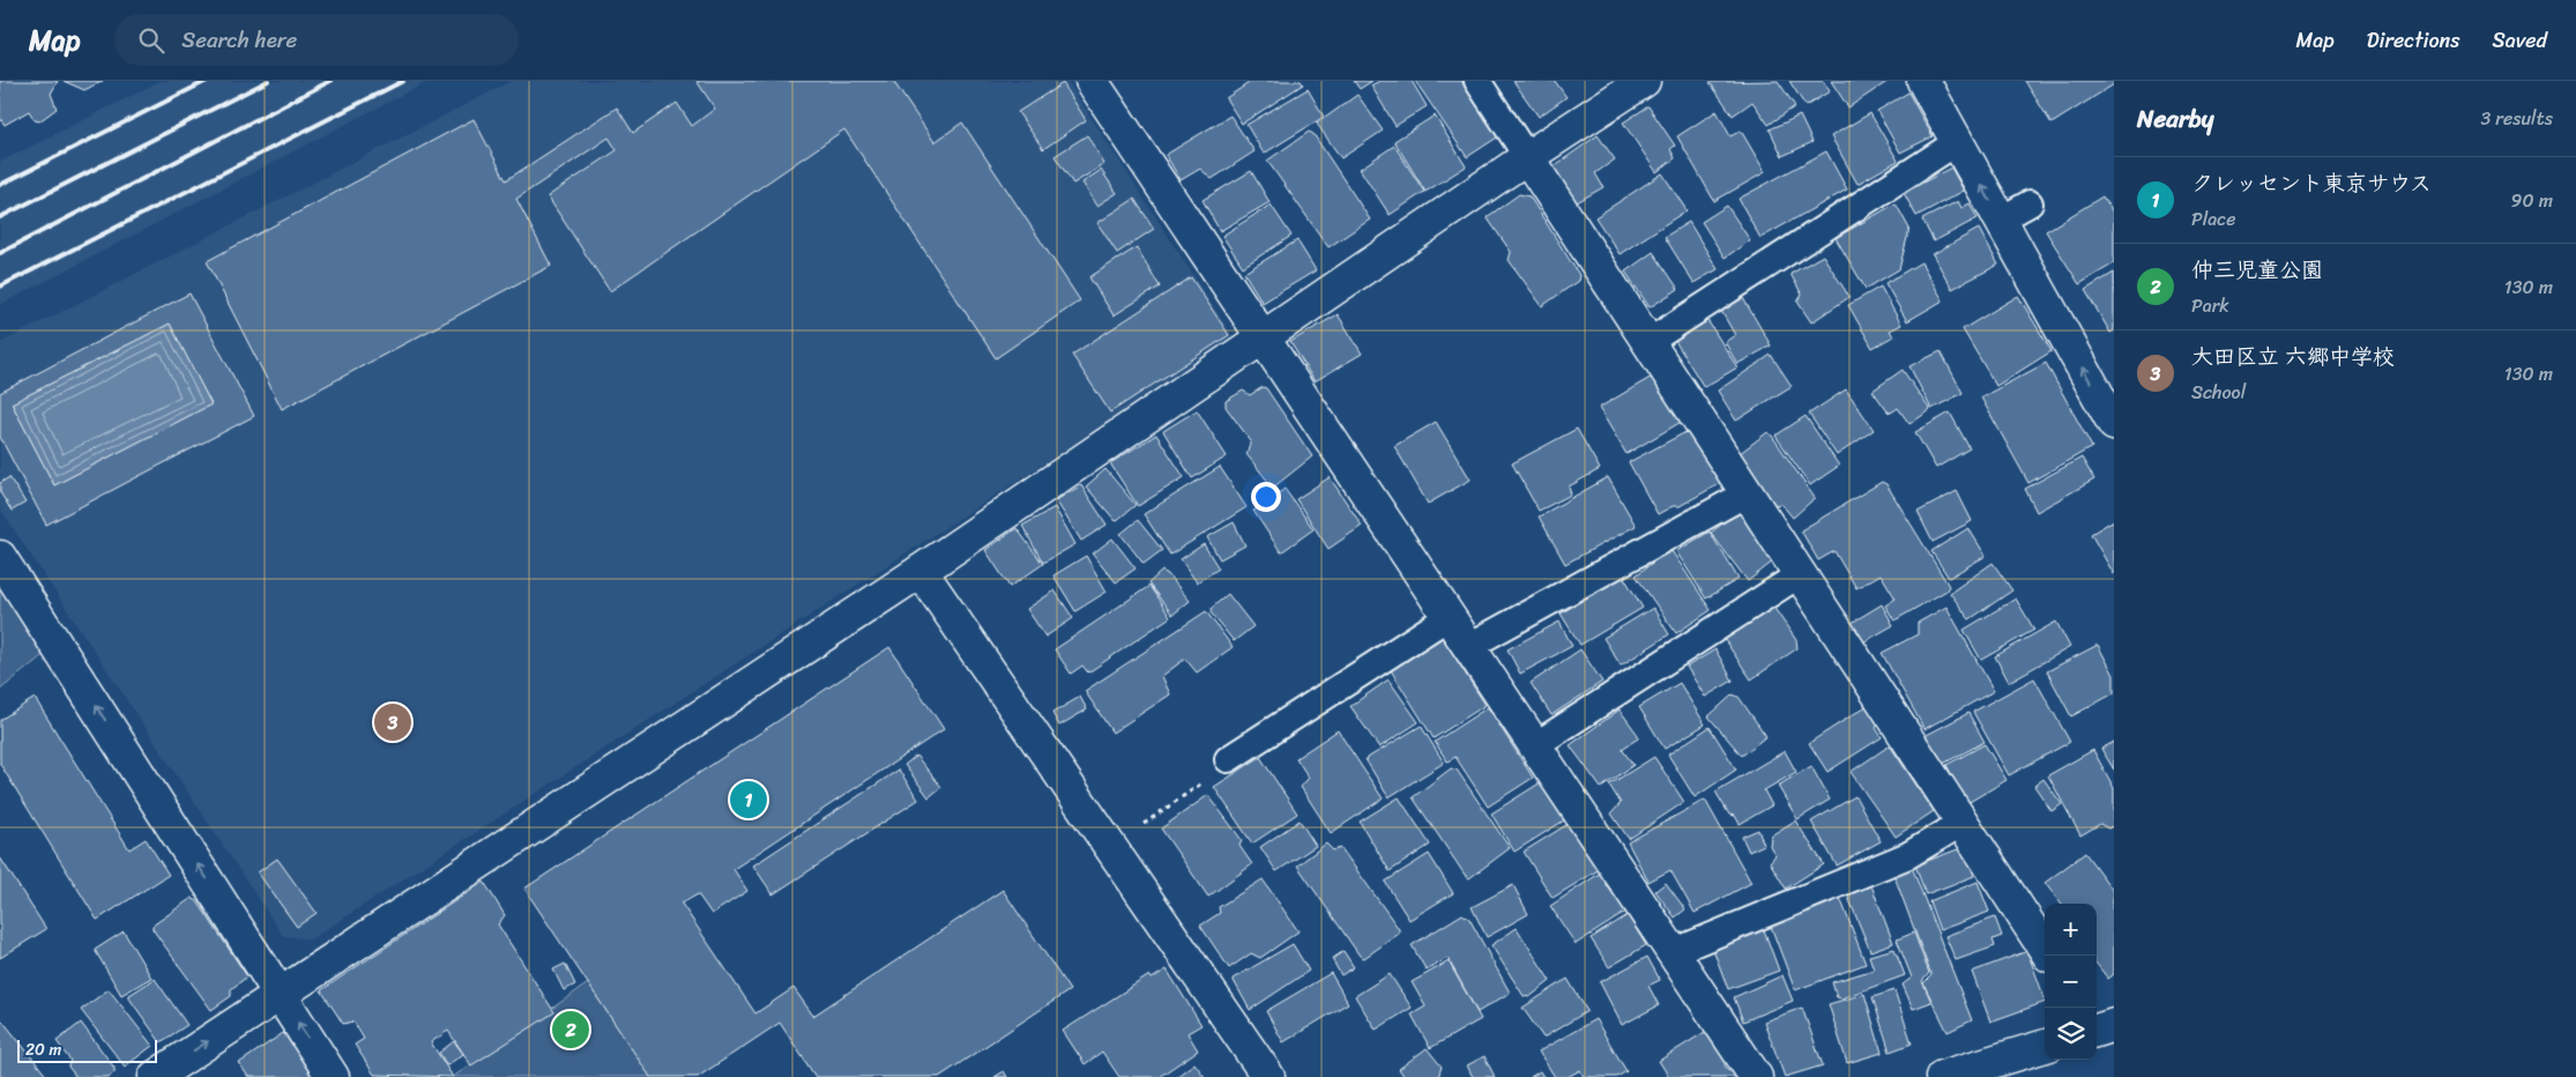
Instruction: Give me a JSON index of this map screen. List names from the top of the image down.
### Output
{
  "scale_bar": "20 m",
  "page": {
    "header": "Map",
    "search": "Search here",
    "nav": ["Map", "Directions", "Saved"],
    "heading": ["Nearby", "3 results"],
    "list": [
      {
        "mark": "1",
        "name": "クレッセント東京サウス",
        "note": "Place",
        "value": "90 m"
      },
      {
        "mark": "2",
        "name": "仲三児童公園",
        "note": "Park",
        "value": "130 m"
      },
      {
        "mark": "3",
        "name": "大田区立 六郷中学校",
        "note": "School",
        "value": "130 m"
      }
    ],
    "pins": ["3", "1", "2"],
    "map_buttons": ["+", "−"],
    "scale": "20 m"
  }
}
